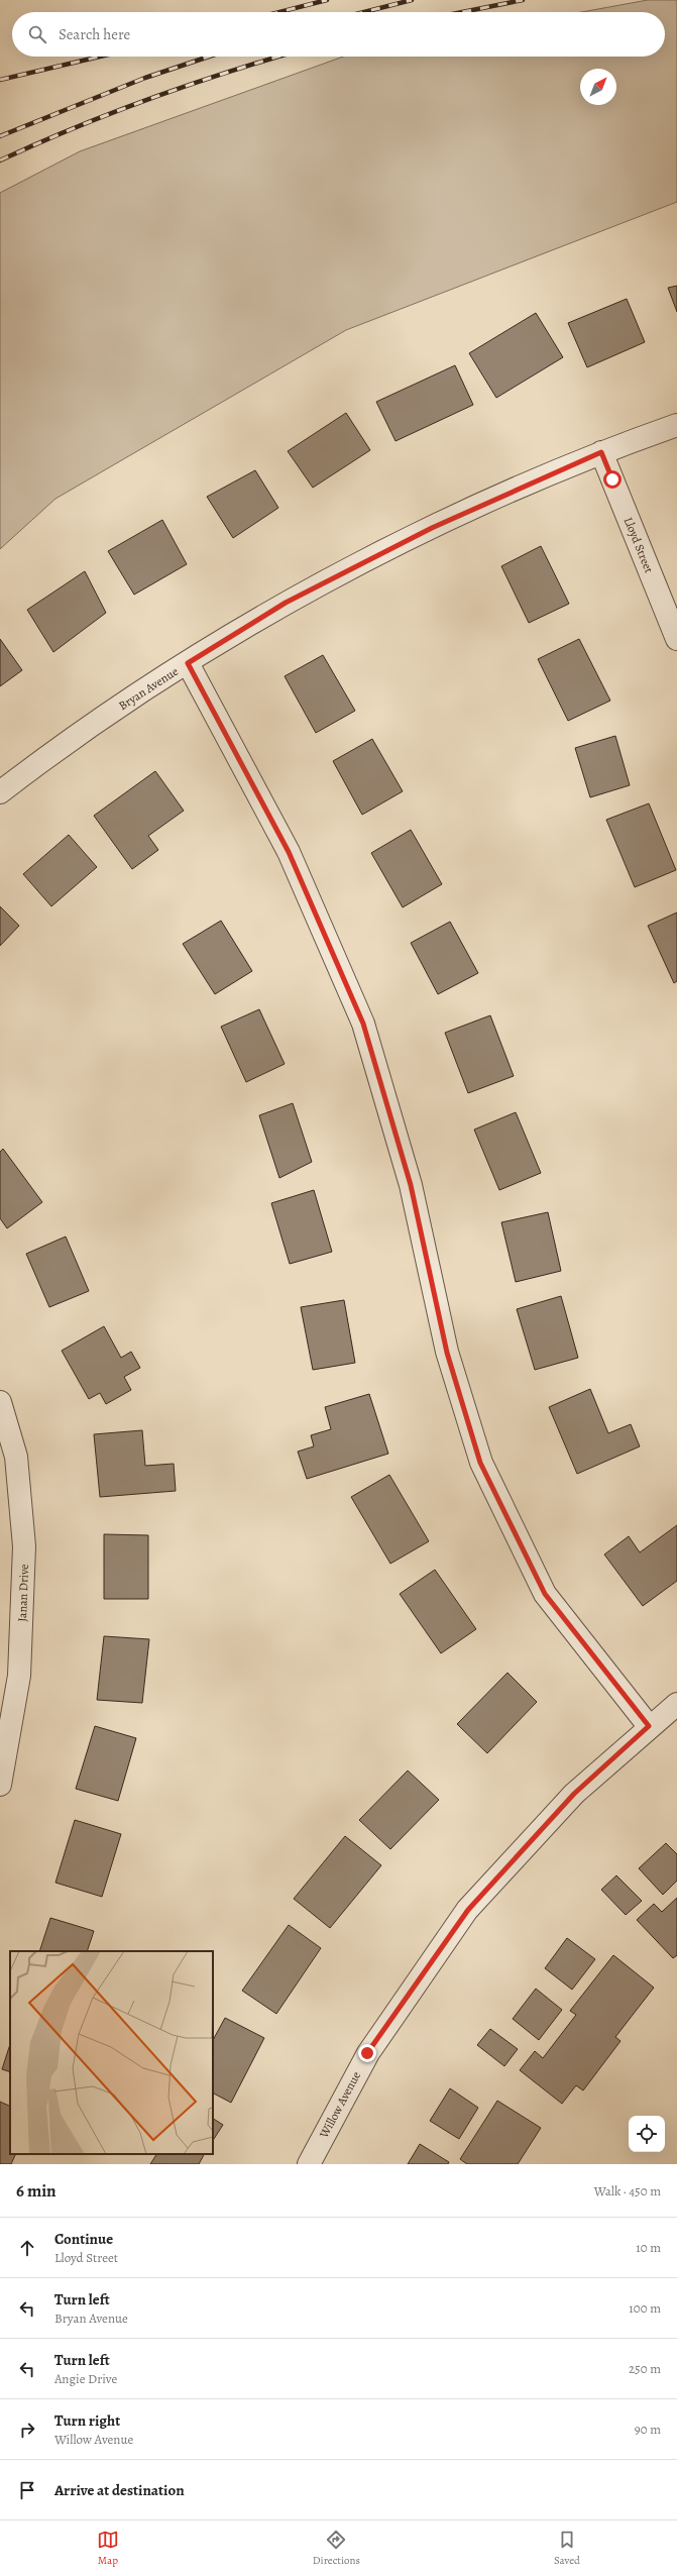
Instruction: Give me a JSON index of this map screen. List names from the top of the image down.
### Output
{
  "streets": {
    "street": [
      "Lloyd Street",
      "Bryan Avenue",
      "Janan Drive",
      "Willow Avenue"
    ]
  },
  "crossings": [
    ["Lloyd Street", "Bryan Avenue"]
  ],
  "north": "top right",
  "page": {
    "search": "Search here",
    "heading": ["6 min", "Walk · 450 m"],
    "list": [
      ["Continue", "Lloyd Street", "10 m"],
      ["Turn left", "Bryan Avenue", "100 m"],
      ["Turn left", "Angie Drive", "250 m"],
      ["Turn right", "Willow Avenue", "90 m"],
      "Arrive at destination"
    ],
    "nav": ["Map", "Directions", "Saved"]
  }
}
